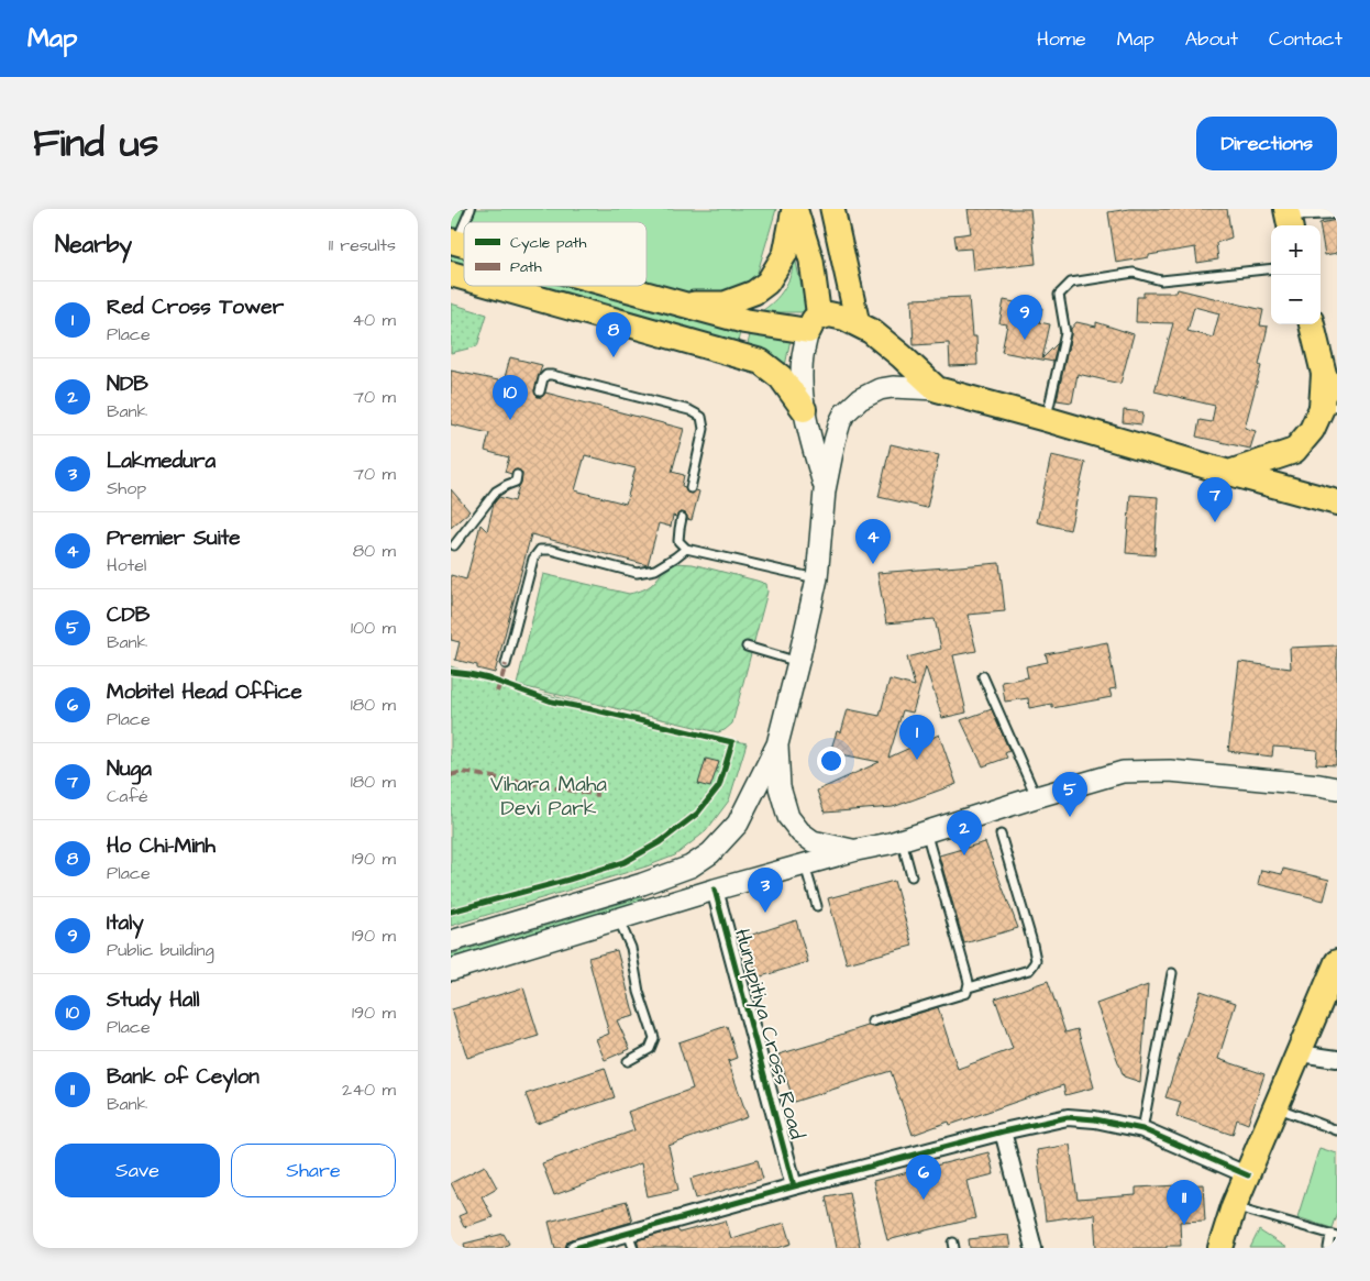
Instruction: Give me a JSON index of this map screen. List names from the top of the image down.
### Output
{
  "streets": {
    "street": ["Hunupitiya Cross Road"]
  },
  "parks": ["Vihara Maha Devi Park"],
  "legend": ["Cycle path", "Path"],
  "page": {
    "header": "Map",
    "nav": [
      "Home",
      "Map",
      "About",
      "Contact"
    ],
    "title": "Find us",
    "buttons": [
      "Directions",
      ["Save", "Share"]
    ],
    "heading": ["Nearby", "11 results"],
    "map_buttons": ["+", "−"],
    "list": [
      {
        "mark": "1",
        "name": "Red Cross Tower",
        "note": "Place",
        "value": "40 m"
      },
      {
        "mark": "2",
        "name": "NDB",
        "note": "Bank",
        "value": "70 m"
      },
      {
        "mark": "3",
        "name": "Lakmedura",
        "note": "Shop",
        "value": "70 m"
      },
      {
        "mark": "4",
        "name": "Premier Suite",
        "note": "Hotel",
        "value": "80 m"
      },
      {
        "mark": "5",
        "name": "CDB",
        "note": "Bank",
        "value": "100 m"
      },
      {
        "mark": "6",
        "name": "Mobitel Head Office",
        "note": "Place",
        "value": "180 m"
      },
      {
        "mark": "7",
        "name": "Nuga",
        "note": "Café",
        "value": "180 m"
      },
      {
        "mark": "8",
        "name": "Ho Chi-Minh",
        "note": "Place",
        "value": "190 m"
      },
      {
        "mark": "9",
        "name": "Italy",
        "note": "Public building",
        "value": "190 m"
      },
      {
        "mark": "10",
        "name": "Study Hall",
        "note": "Place",
        "value": "190 m"
      },
      {
        "mark": "11",
        "name": "Bank of Ceylon",
        "note": "Bank",
        "value": "240 m"
      }
    ],
    "pins": [
      "9",
      "8",
      "10",
      "7",
      "4",
      "1",
      "5",
      "2",
      "3",
      "6",
      "11"
    ]
  }
}
